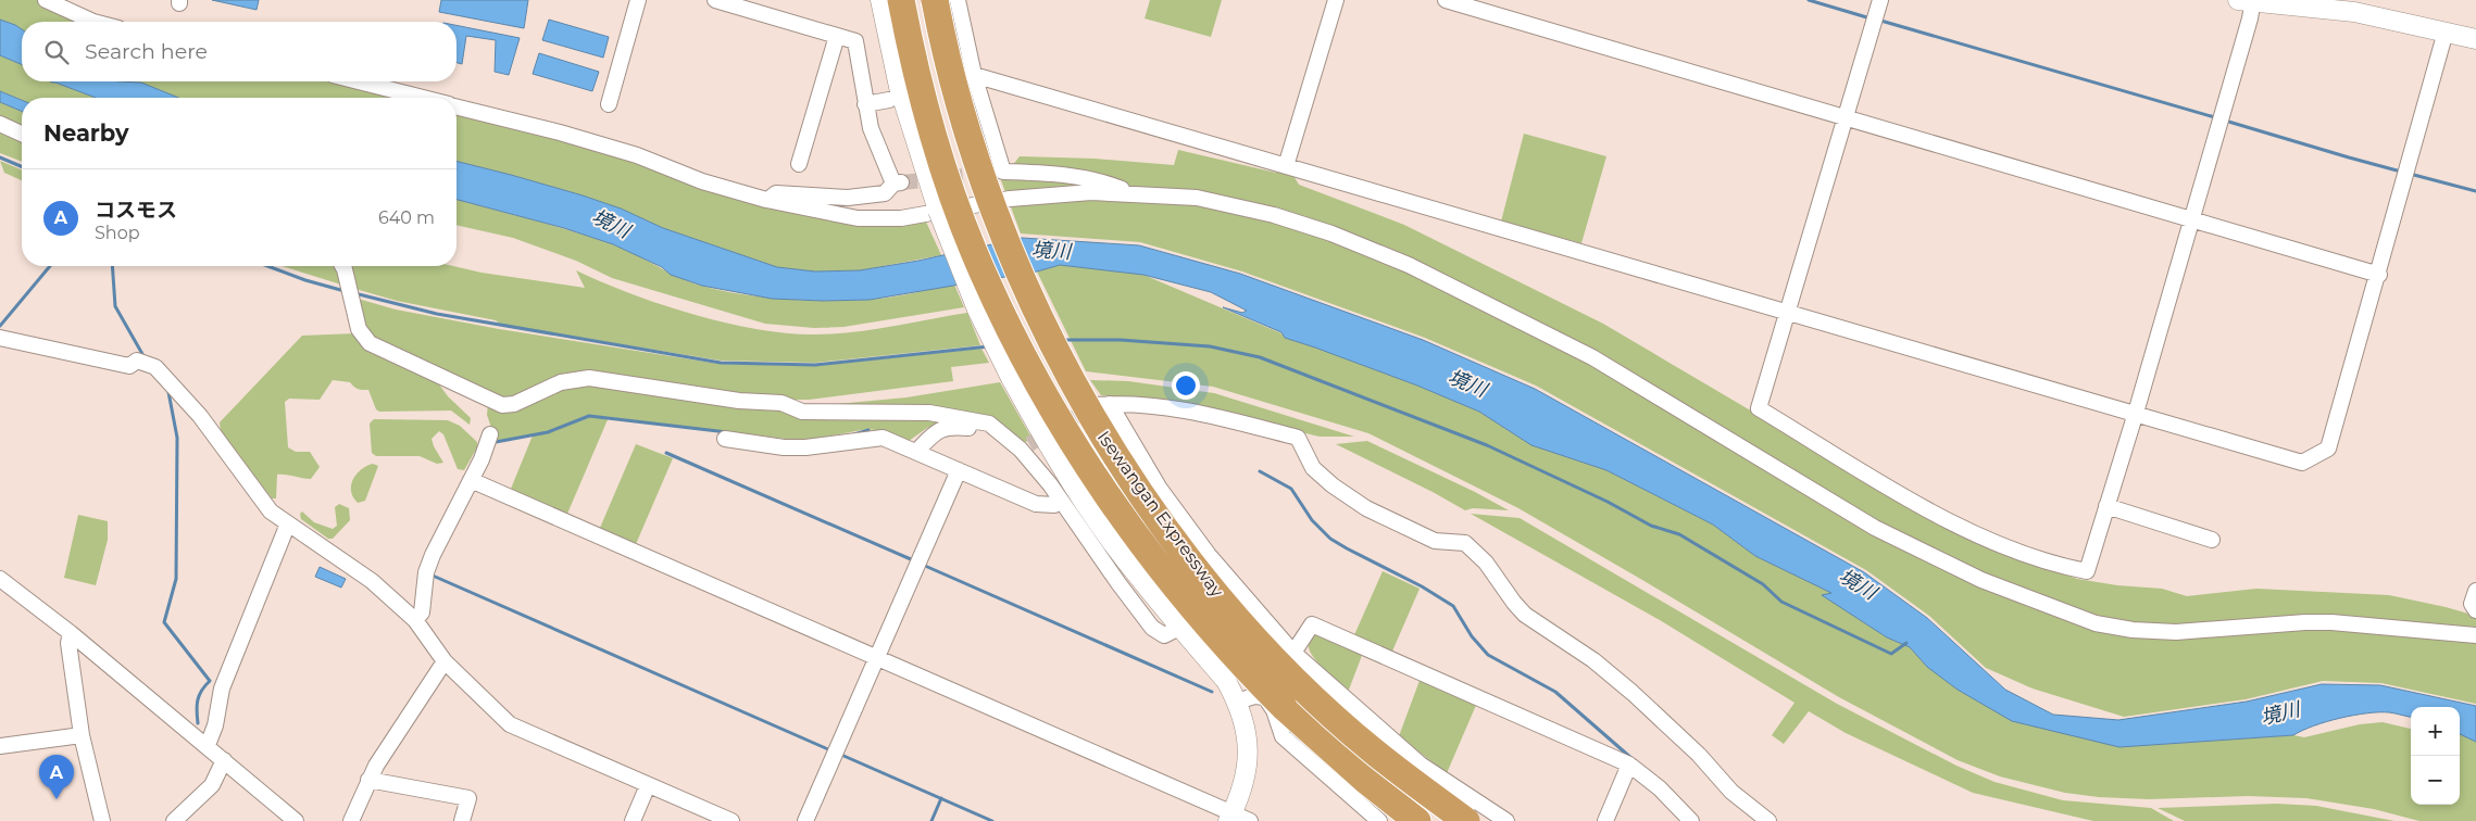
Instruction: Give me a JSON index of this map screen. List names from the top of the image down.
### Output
{
  "streets": {
    "highway": ["Isewangan Expressway"]
  },
  "water": ["境川"],
  "page": {
    "search": "Search here",
    "heading": "Nearby",
    "list": [
      {
        "mark": "A",
        "name": "コスモス",
        "note": "Shop",
        "value": "640 m"
      }
    ],
    "map_buttons": ["+", "−"],
    "pins": "A"
  }
}
